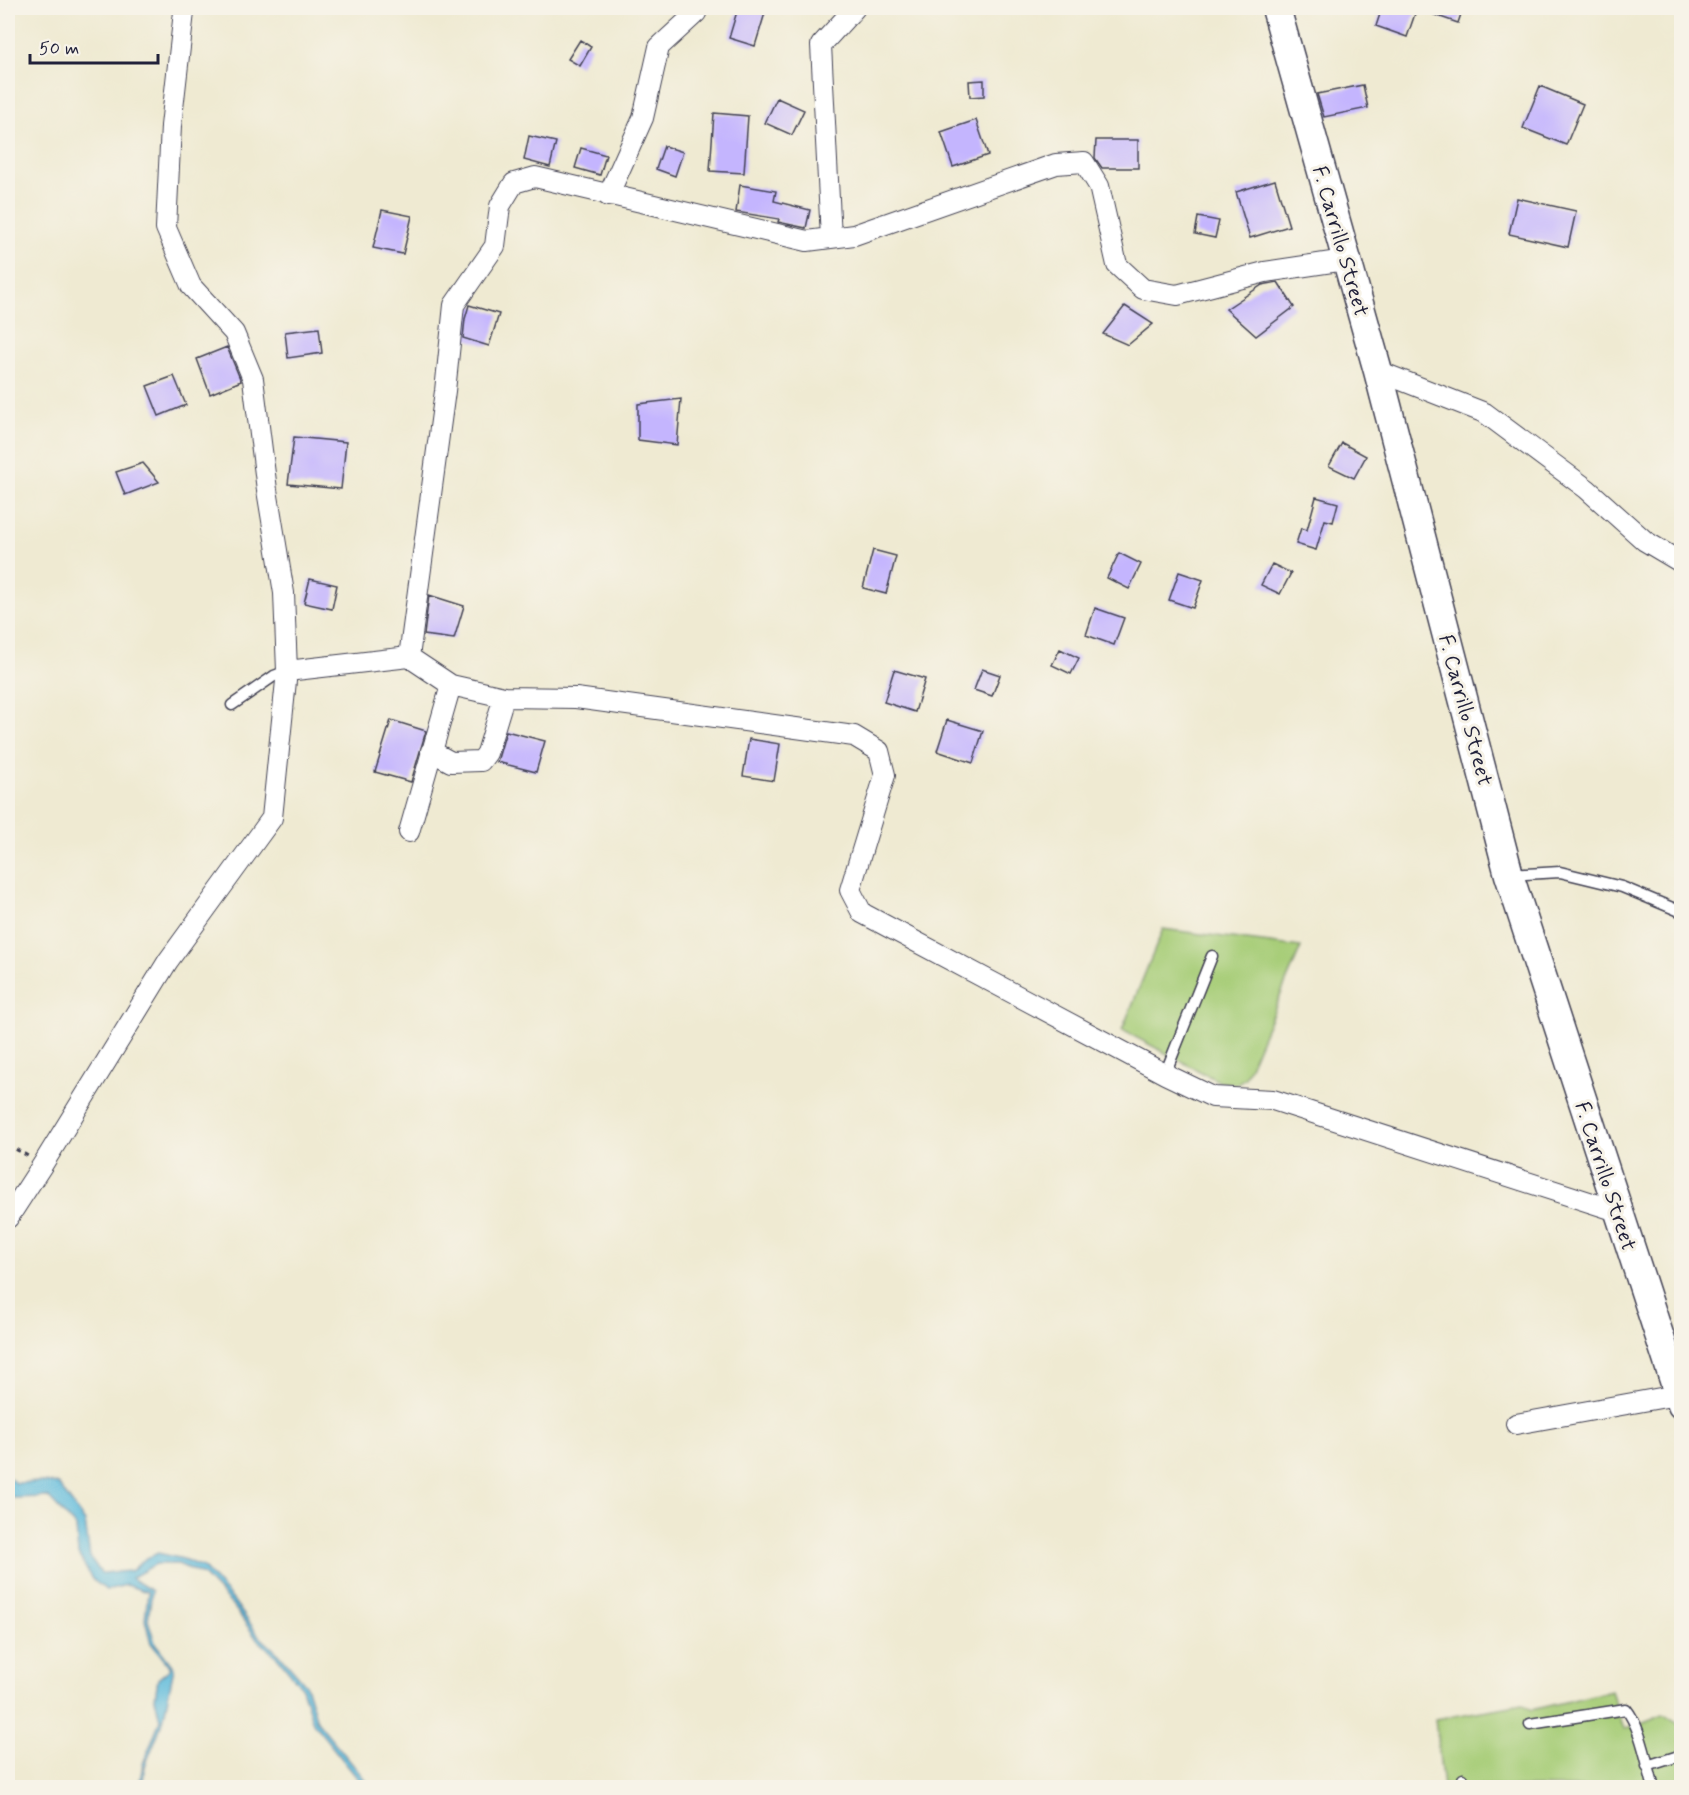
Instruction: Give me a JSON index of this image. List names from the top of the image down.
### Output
{
  "streets": {
    "street": ["F. Carrillo Street"]
  },
  "scale_bar": "50 m"
}
